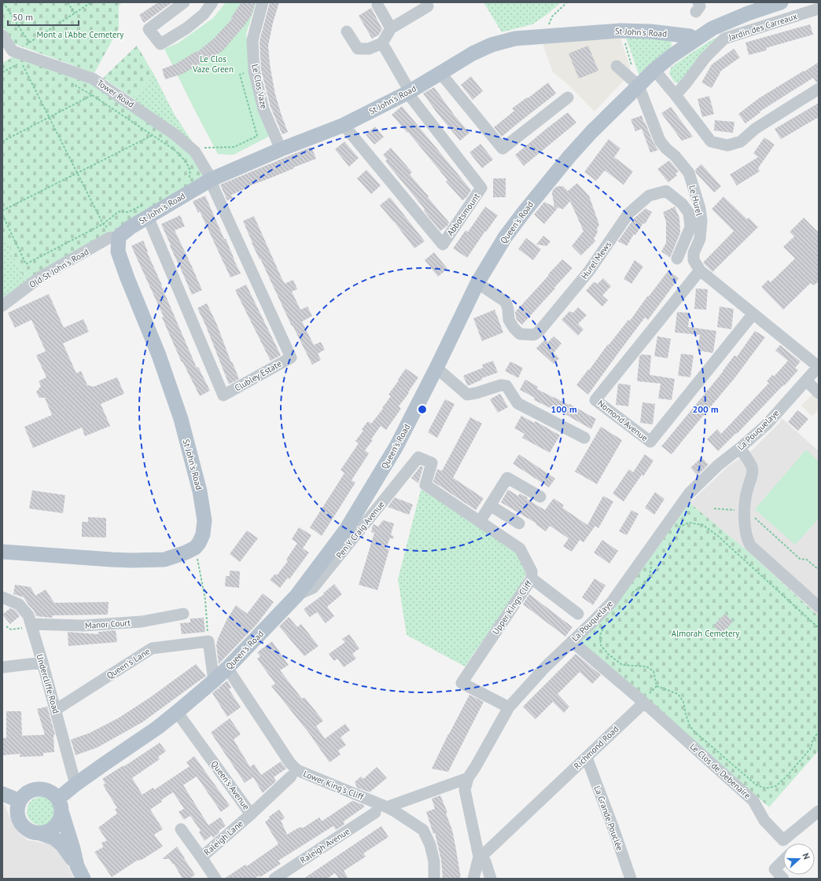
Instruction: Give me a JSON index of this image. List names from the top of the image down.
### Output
{
  "streets": {
    "main road": ["St John's Road", "Queen's Road"],
    "street": [
      "Jardin des Carreaux",
      "Le Clos Vaze",
      "Tower Road",
      "Le Hurel",
      "Abbotsmount",
      "Hurel Mews",
      "Old St John's Road",
      "Clubley Estate",
      "Nomond Avenue",
      "La Pouquelaye",
      "Pen Y Craig Avenue",
      "Upper Kings Cliff",
      "Manor Court",
      "Queen's Lane",
      "Undercliffe Road",
      "Richmond Road",
      "Le Clos de Debenaire",
      "Queen's Avenue",
      "Lower King's Cliff",
      "La Grande Pouclée",
      "Raleigh Lane",
      "Raleigh Avenue"
    ]
  },
  "crossings": [
    ["St John's Road", "Le Clos Vaze"],
    ["St John's Road", "Tower Road"],
    ["St John's Road", "Abbotsmount"],
    ["St John's Road", "Queen's Road"],
    ["St John's Road", "Old St John's Road"],
    ["St John's Road", "Clubley Estate"],
    ["Tower Road", "Clubley Estate"],
    ["Le Hurel", "Queen's Road"],
    ["Le Hurel", "Nomond Avenue"],
    ["Le Hurel", "La Pouquelaye"],
    ["Queen's Road", "Hurel Mews"],
    ["Queen's Road", "Pen Y Craig Avenue"],
    ["Queen's Road", "Undercliffe Road"],
    ["Queen's Road", "Queen's Avenue"],
    ["Queen's Road", "Lower King's Cliff"],
    ["La Pouquelaye", "Upper Kings Cliff"],
    ["La Pouquelaye", "Richmond Road"],
    ["Pen Y Craig Avenue", "Upper Kings Cliff"],
    ["Manor Court", "Undercliffe Road"],
    ["Queen's Lane", "Undercliffe Road"],
    ["Richmond Road", "Le Clos de Debenaire"],
    ["Richmond Road", "La Grande Pouclée"],
    ["Queen's Avenue", "Raleigh Lane"]
  ],
  "parks": ["Mont a l'Abbe Cemetery", "Le Clos Vaze Green", "Almorah Cemetery"],
  "scale_bar": "50 m",
  "north": "right",
  "rings": ["100 m", "200 m"]
}
